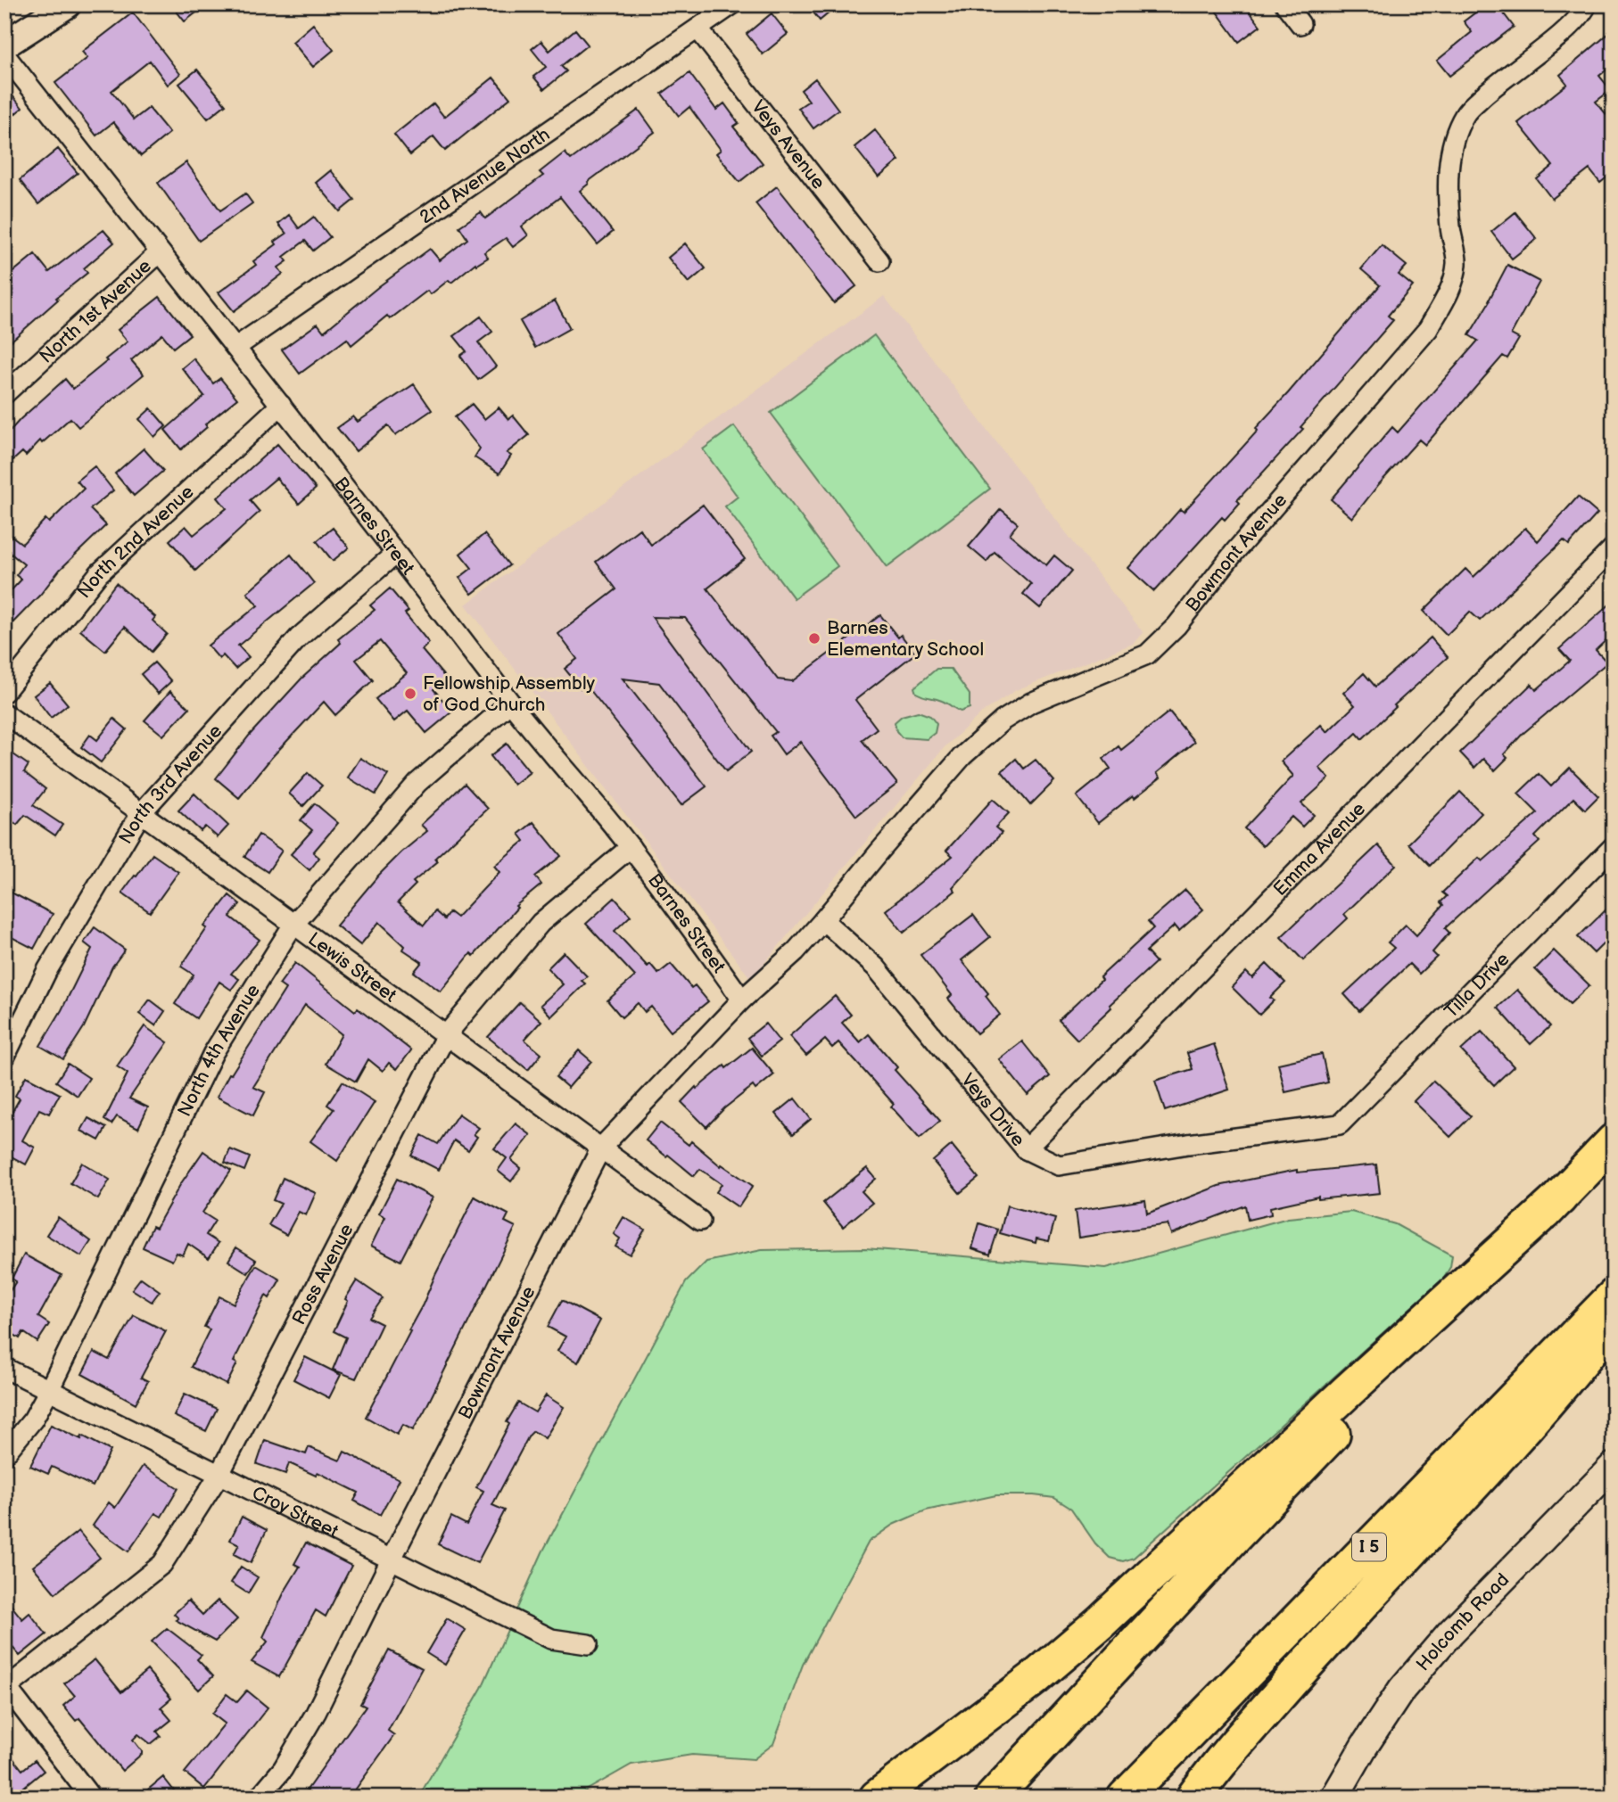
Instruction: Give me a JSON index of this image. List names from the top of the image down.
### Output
{
  "streets": {
    "highway": ["I 5"],
    "street": [
      "Veys Avenue",
      "2nd Avenue North",
      "North 1st Avenue",
      "Barnes Street",
      "North 2nd Avenue",
      "Bowmont Avenue",
      "North 3rd Avenue",
      "Emma Avenue",
      "Lewis Street",
      "Tilla Drive",
      "North 4th Avenue",
      "Veys Drive",
      "Ross Avenue",
      "Croy Street",
      "Holcomb Road"
    ]
  },
  "crossings": [
    ["Veys Avenue", "2nd Avenue North"],
    ["2nd Avenue North", "Barnes Street"],
    ["North 1st Avenue", "Barnes Street"],
    ["Barnes Street", "North 2nd Avenue"],
    ["Barnes Street", "Bowmont Avenue"],
    ["Barnes Street", "North 3rd Avenue"],
    ["Barnes Street", "North 4th Avenue"],
    ["Barnes Street", "Ross Avenue"],
    ["Bowmont Avenue", "Lewis Street"],
    ["Bowmont Avenue", "Veys Drive"],
    ["Bowmont Avenue", "Croy Street"],
    ["North 3rd Avenue", "Lewis Street"],
    ["Emma Avenue", "Veys Drive"],
    ["Lewis Street", "North 4th Avenue"],
    ["Lewis Street", "Ross Avenue"],
    ["Tilla Drive", "Veys Drive"],
    ["North 4th Avenue", "Croy Street"],
    ["Ross Avenue", "Croy Street"]
  ],
  "places": ["Barnes Elementary School", "Fellowship Assembly of God Church"]
}
